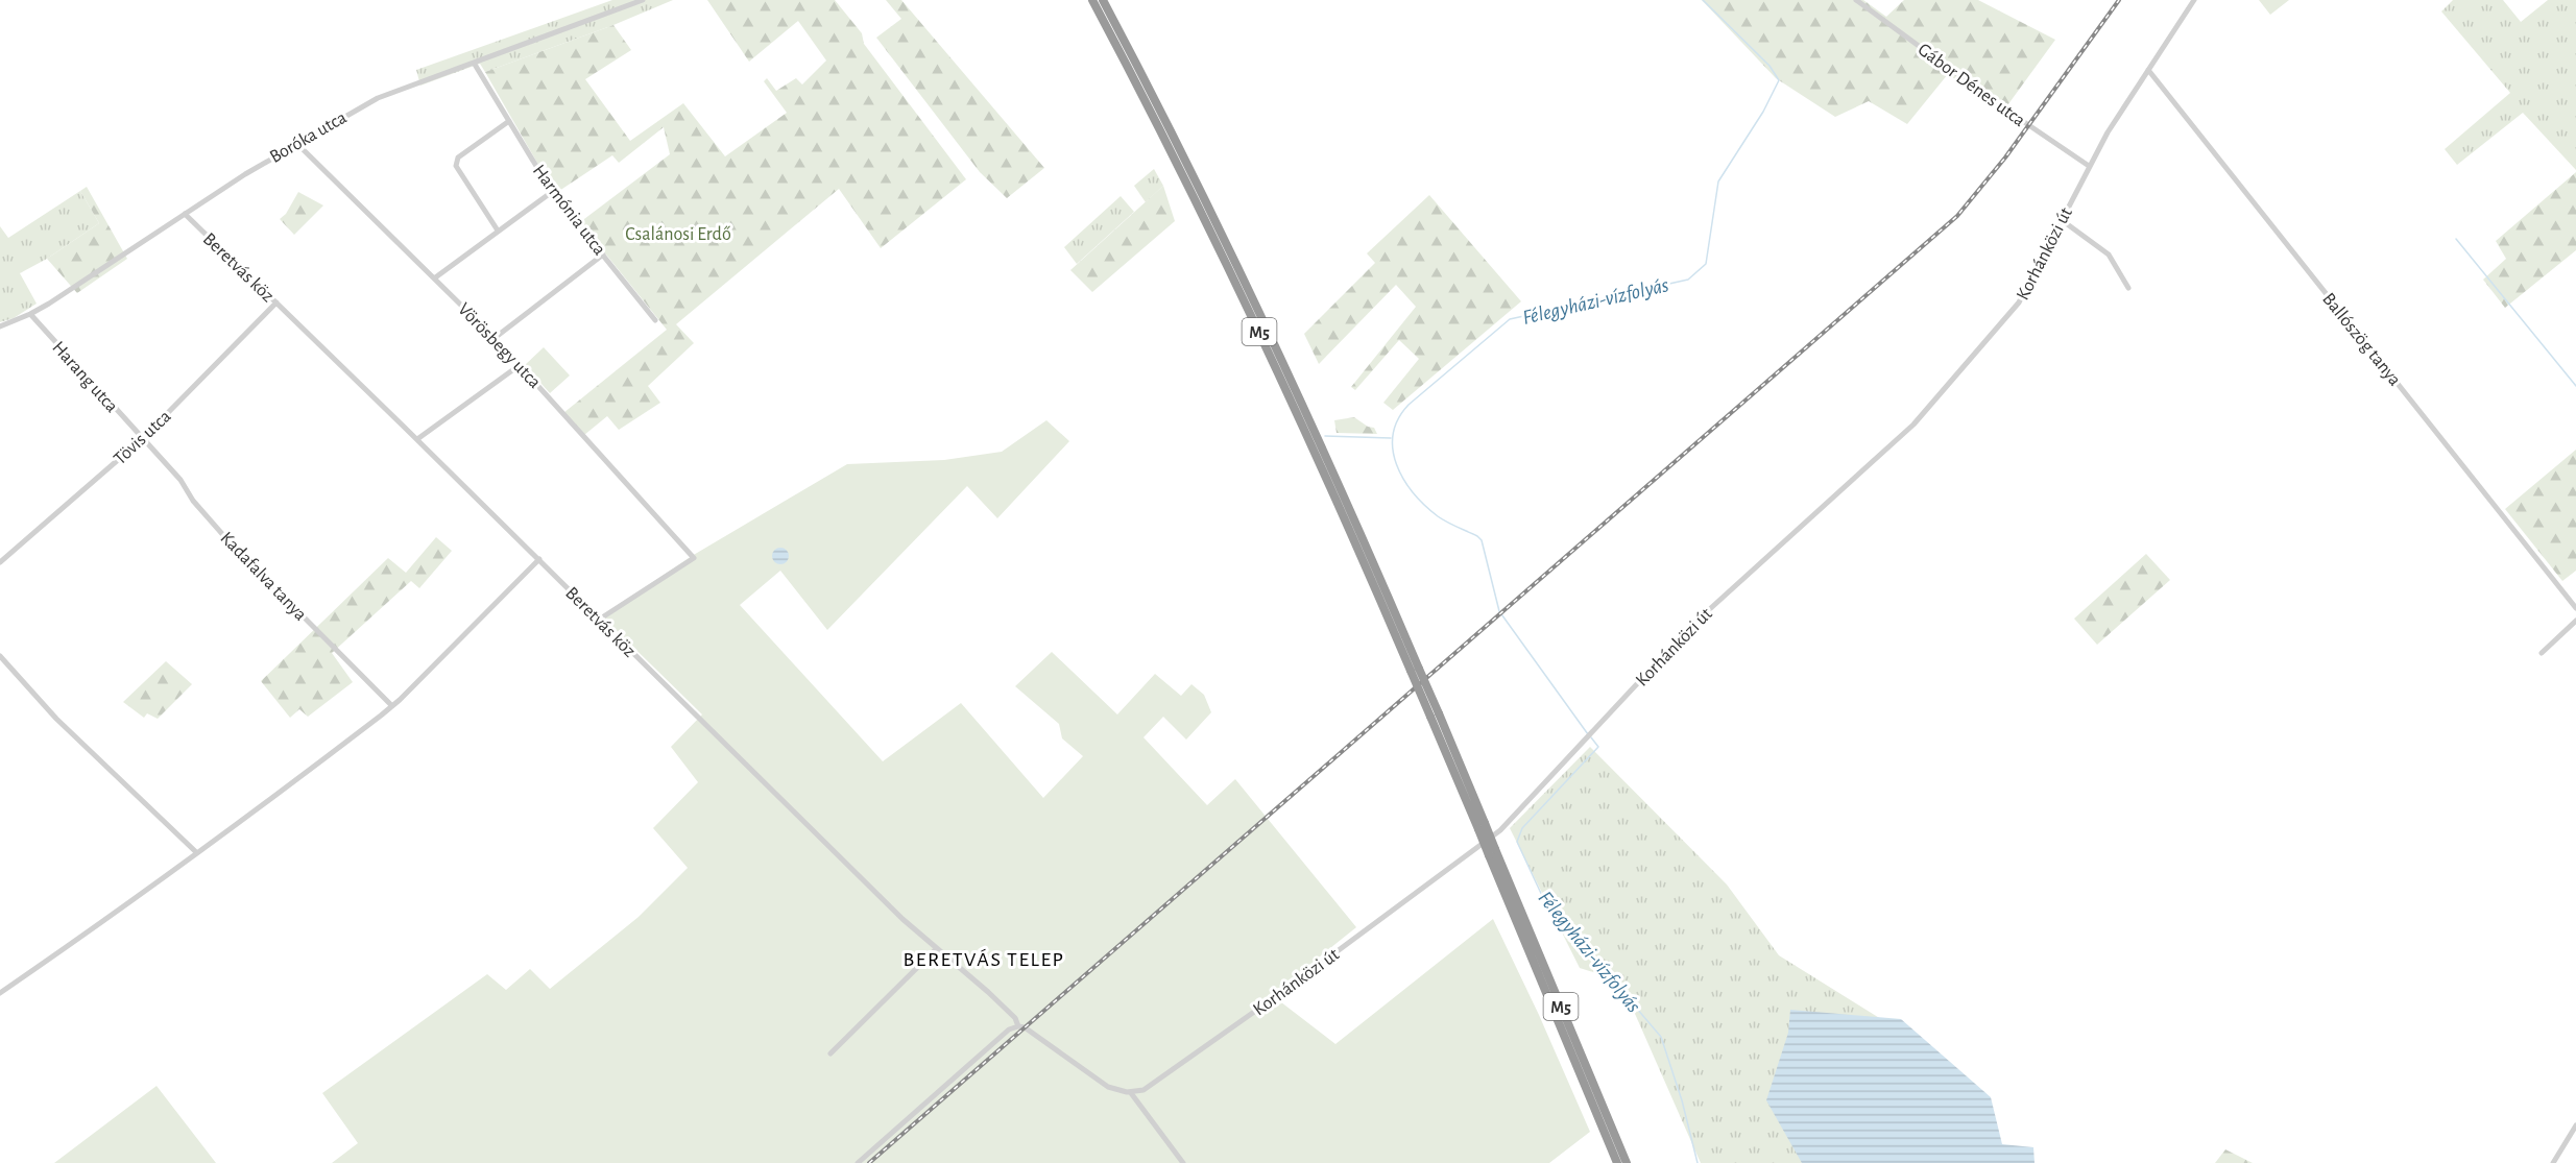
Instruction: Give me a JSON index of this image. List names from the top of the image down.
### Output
{
  "streets": {
    "highway": ["M5"],
    "street": [
      "Gábor Dénes utca",
      "Boróka utca",
      "Harmónia utca",
      "Korhánközi út",
      "Beretvás köz",
      "Ballószög tanya",
      "Vörösbegy utca",
      "Harang utca",
      "Tövis utca",
      "Kadafalva tanya"
    ]
  },
  "crossings": [
    ["Gábor Dénes utca", "Korhánközi út"],
    ["Boróka utca", "Harmónia utca"],
    ["Boróka utca", "Beretvás köz"],
    ["Boróka utca", "Vörösbegy utca"],
    ["Boróka utca", "Harang utca"],
    ["Korhánközi út", "Ballószög tanya"],
    ["Beretvás köz", "Vörösbegy utca"],
    ["Beretvás köz", "Tövis utca"],
    ["Harang utca", "Tövis utca"],
    ["Harang utca", "Kadafalva tanya"],
    ["Tövis utca", "Kadafalva tanya"]
  ],
  "districts": ["BERETVÁS TELEP"],
  "water": ["Félegyházi-vízfolyás"],
  "parks": ["Csalánosi Erdő"]
}
